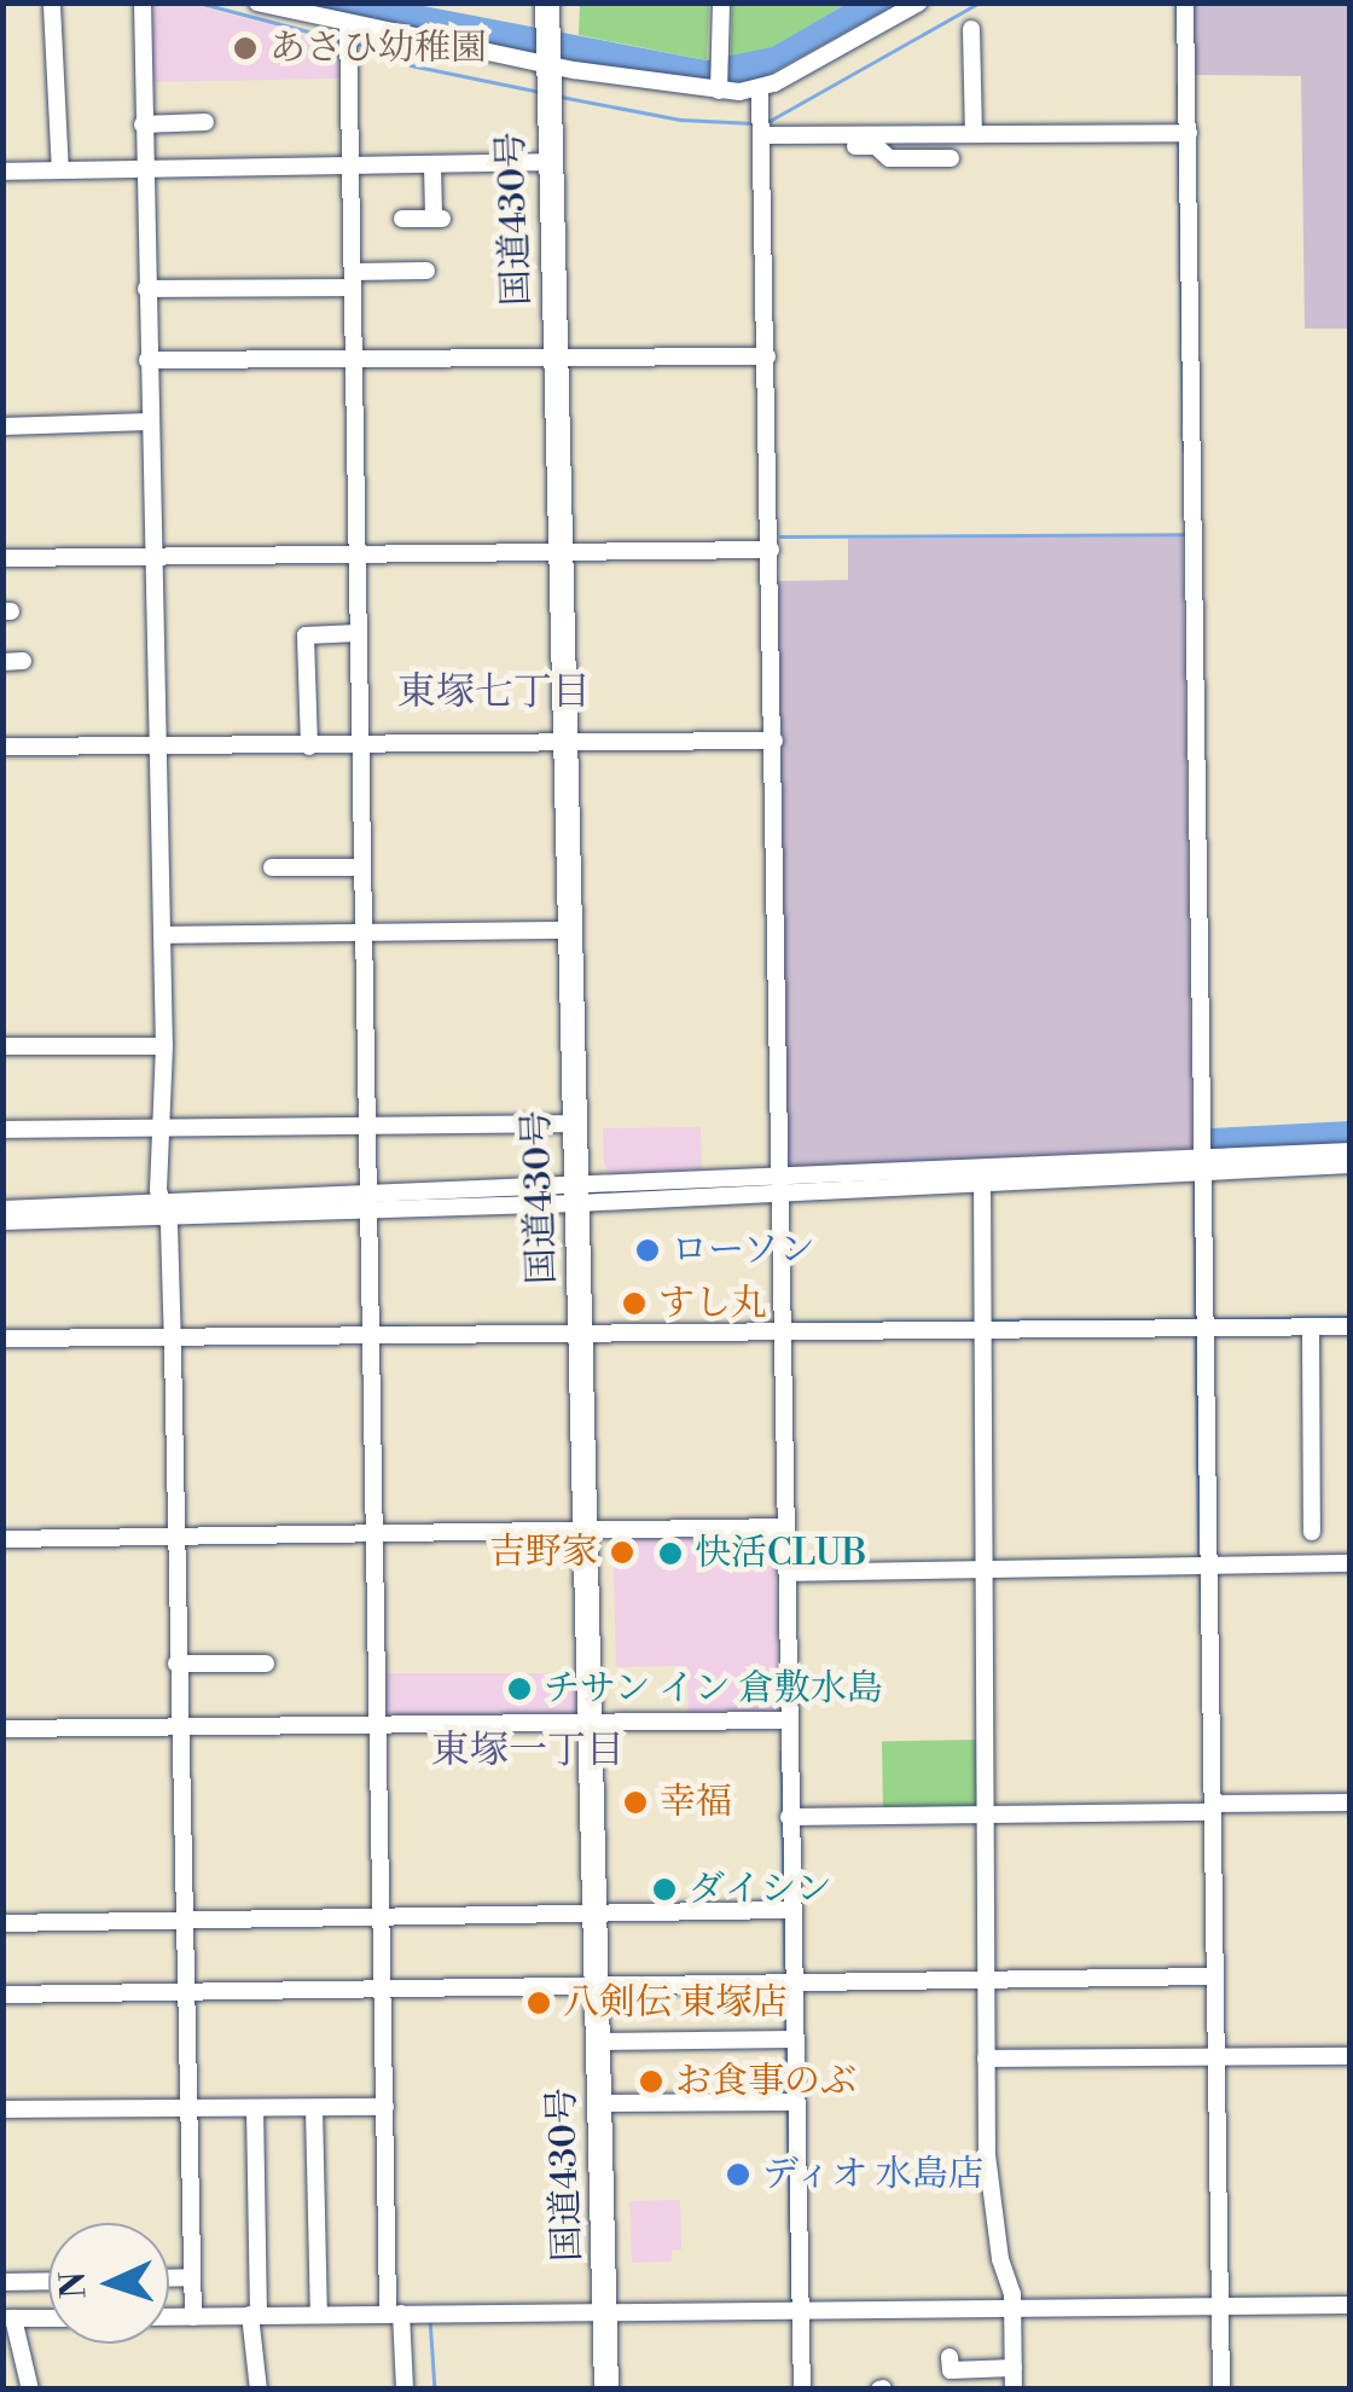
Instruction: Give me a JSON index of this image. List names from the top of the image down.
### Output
{
  "streets": {
    "highway": ["国道430号"]
  },
  "districts": ["東塚七丁目", "東塚一丁目"],
  "places": [
    "あさひ幼稚園",
    "ローソン",
    "すし丸",
    "吉野家",
    "快活CLUB",
    "チサン イン 倉敷水島",
    "幸福",
    "ダイシン",
    "八剣伝 東塚店",
    "お食事のぶ",
    "ディオ 水島店"
  ],
  "north": "left"
}
